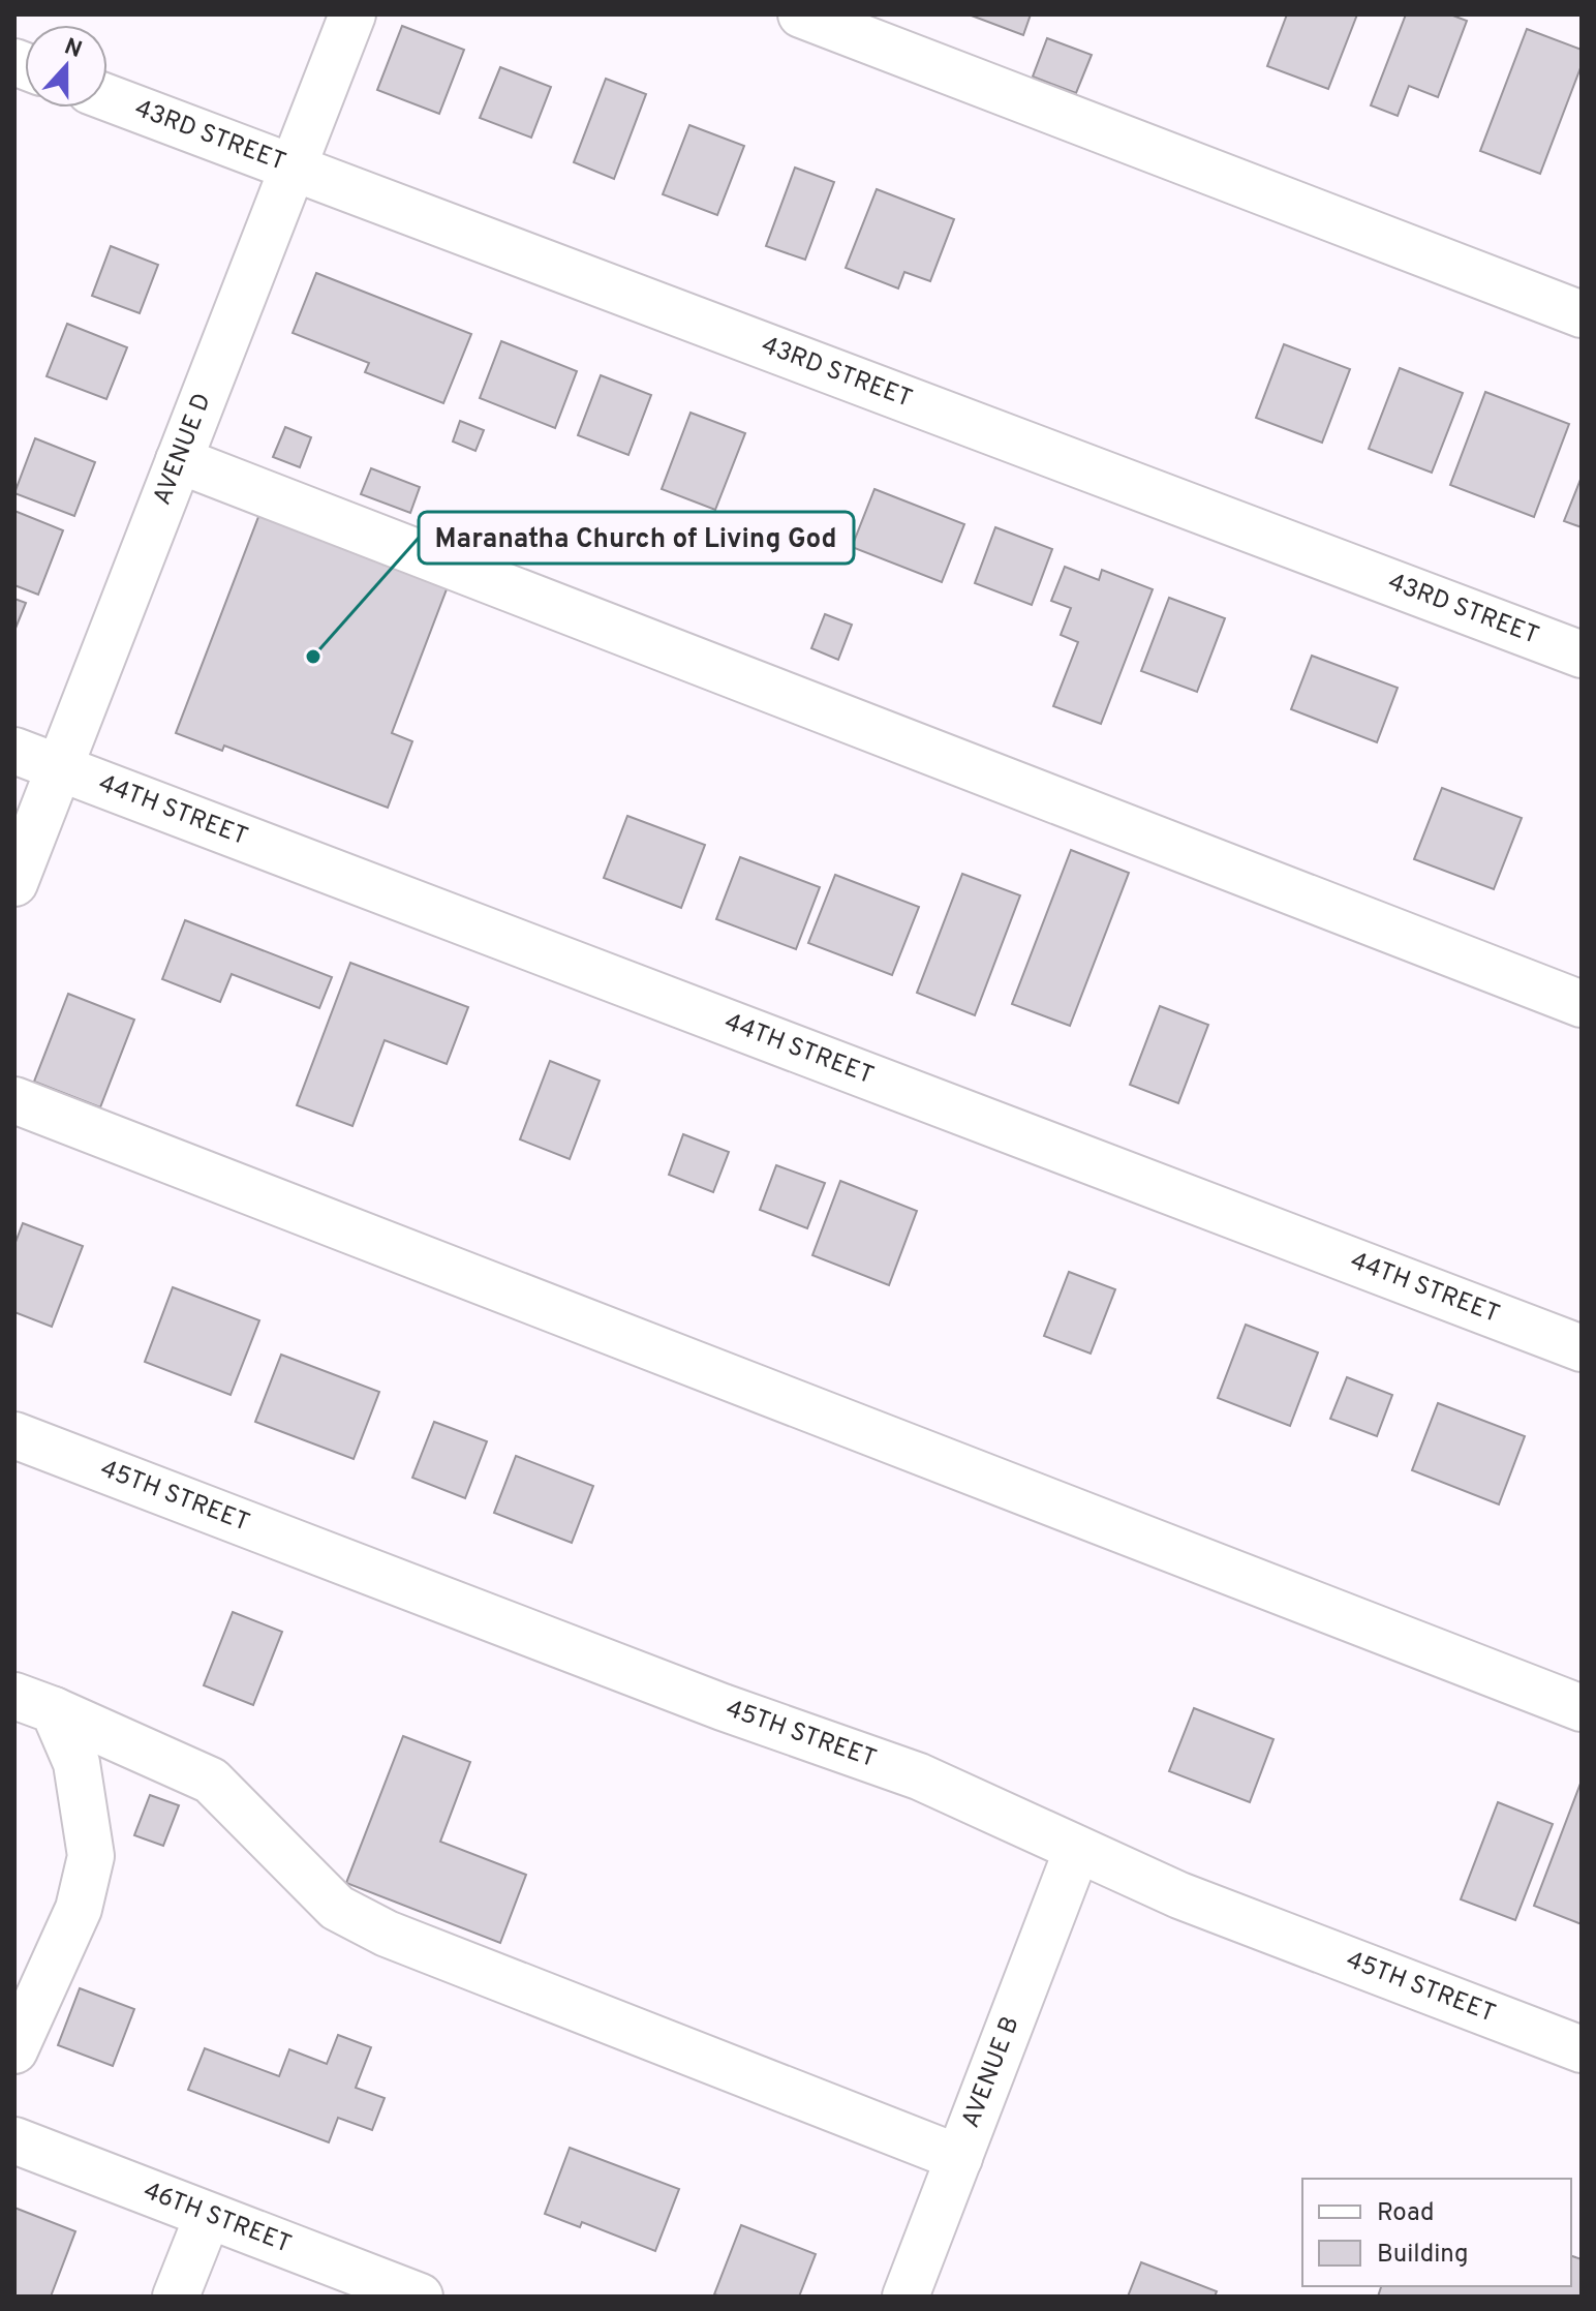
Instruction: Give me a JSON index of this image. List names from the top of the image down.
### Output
{
  "streets": {
    "street": [
      "43RD STREET",
      "AVENUE D",
      "44TH STREET",
      "45TH STREET",
      "AVENUE B",
      "46TH STREET"
    ]
  },
  "crossings": [
    ["43RD STREET", "AVENUE D"],
    ["AVENUE D", "44TH STREET"],
    ["45TH STREET", "AVENUE B"]
  ],
  "places": ["Maranatha Church of Living God"],
  "legend": ["Road", "Building"],
  "north": "top"
}
